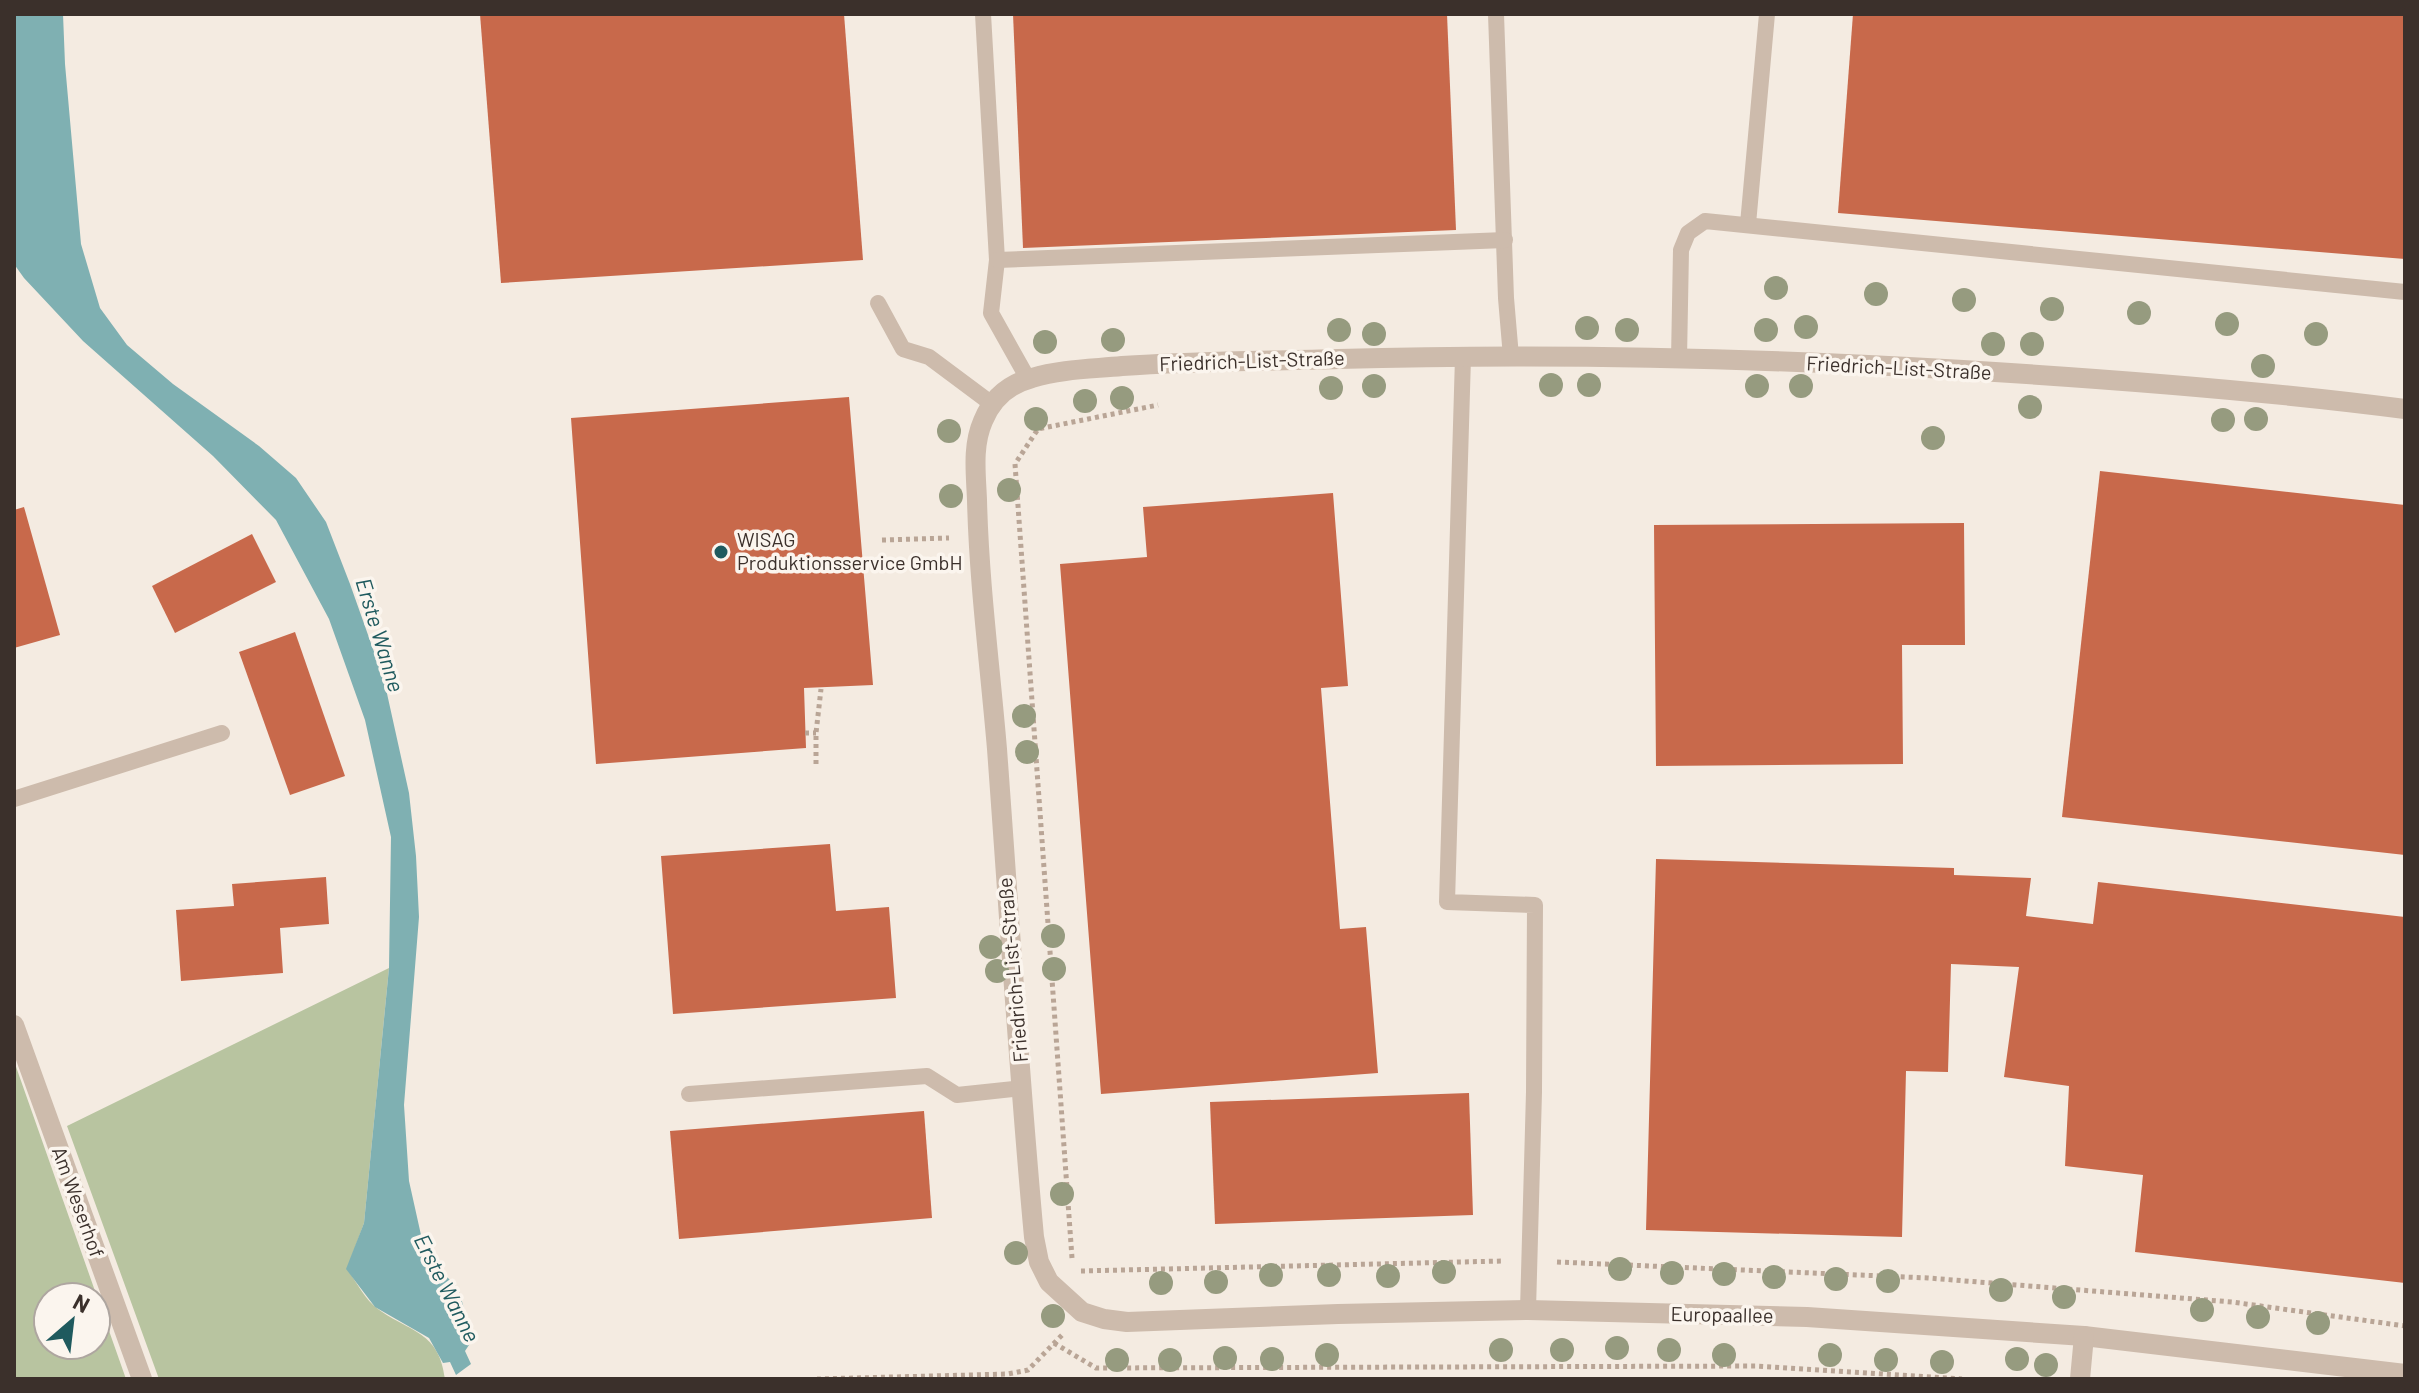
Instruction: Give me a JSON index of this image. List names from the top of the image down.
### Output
{
  "streets": {
    "street": ["Friedrich-List-Straße", "Am Weserhof", "Europaallee"]
  },
  "crossings": [
    ["Friedrich-List-Straße", "Europaallee"]
  ],
  "water": ["Erste Wanne"],
  "places": ["WISAG Produktionsservice GmbH"],
  "north": "top right"
}
